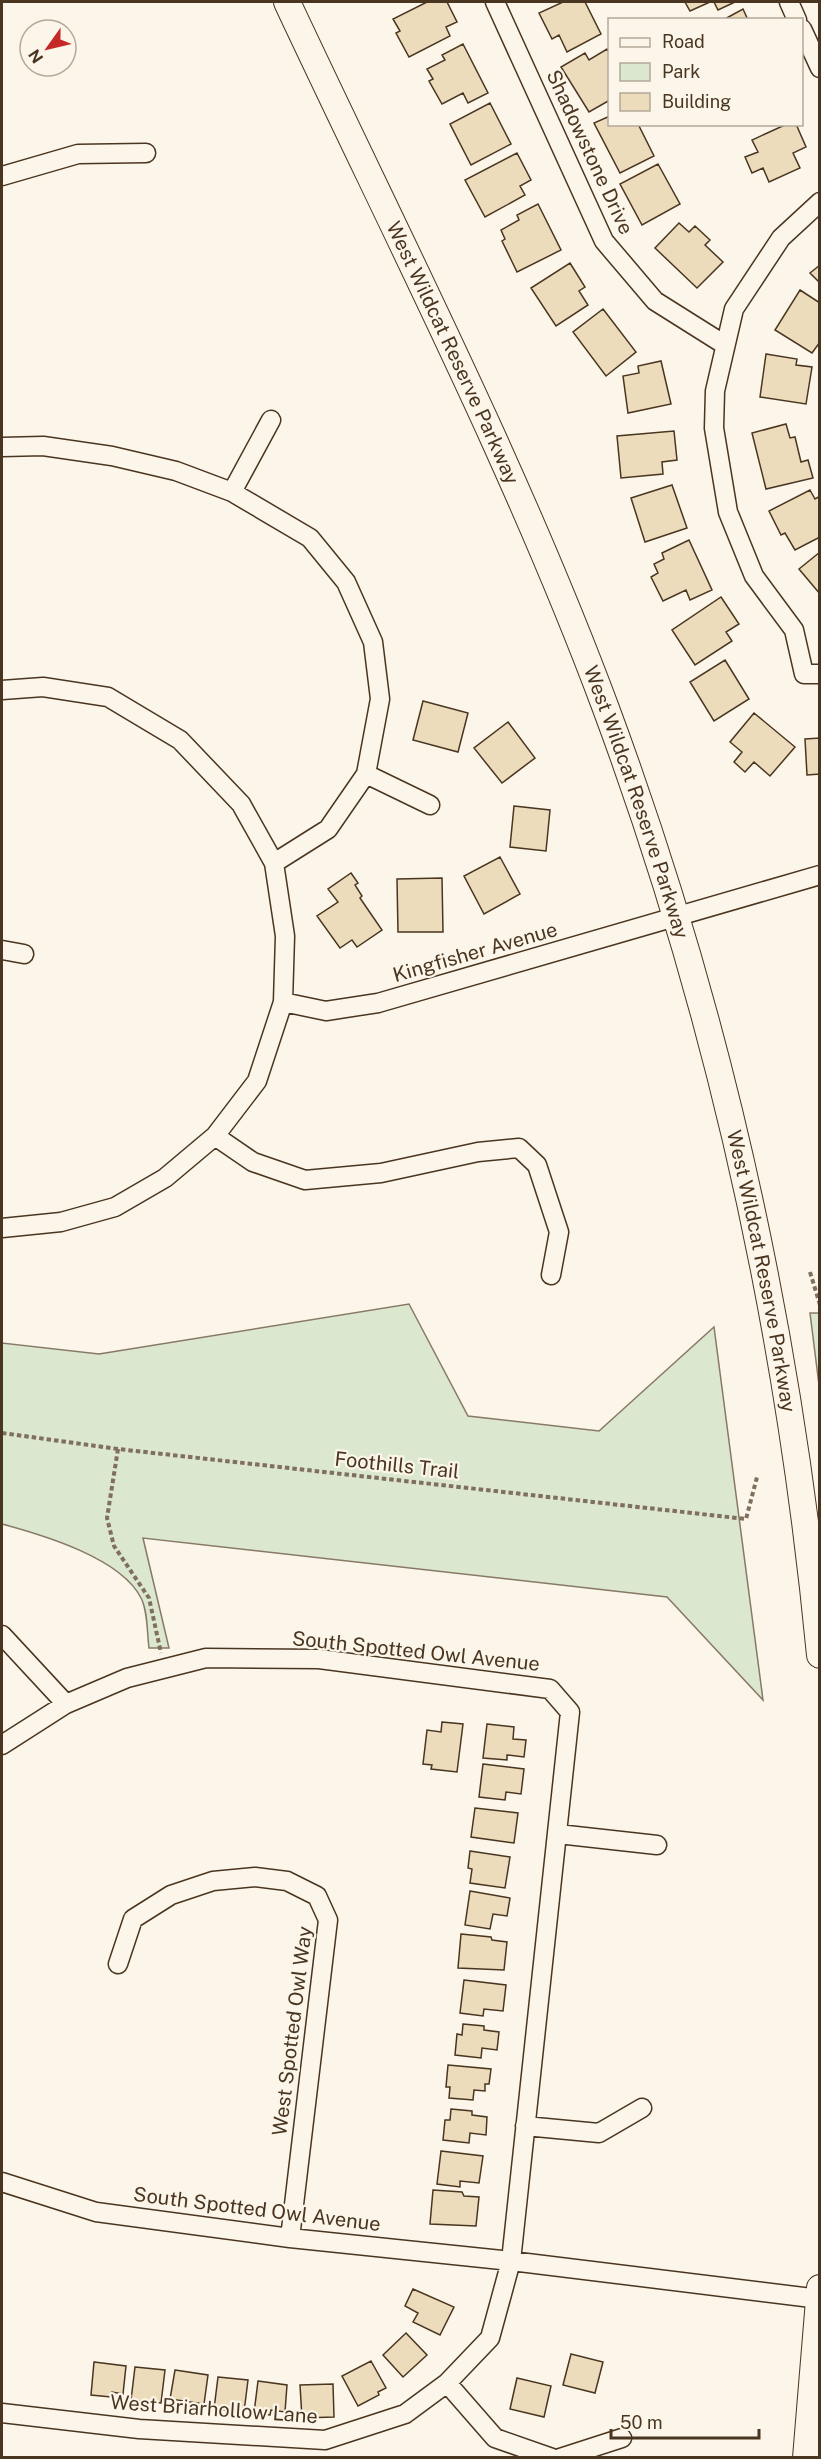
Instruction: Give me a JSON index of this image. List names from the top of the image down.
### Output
{
  "streets": {
    "main road": ["West Wildcat Reserve Parkway"],
    "street": [
      "Shadowstone Drive",
      "Kingfisher Avenue",
      "South Spotted Owl Avenue",
      "West Spotted Owl Way",
      "West Briarhollow Lane"
    ],
    "path": ["Foothills Trail"]
  },
  "crossings": [
    ["West Wildcat Reserve Parkway", "Kingfisher Avenue"],
    ["South Spotted Owl Avenue", "West Spotted Owl Way"],
    ["South Spotted Owl Avenue", "West Briarhollow Lane"]
  ],
  "legend": ["Road", "Park", "Building"],
  "scale_bar": "50 m",
  "north": "bottom left"
}
